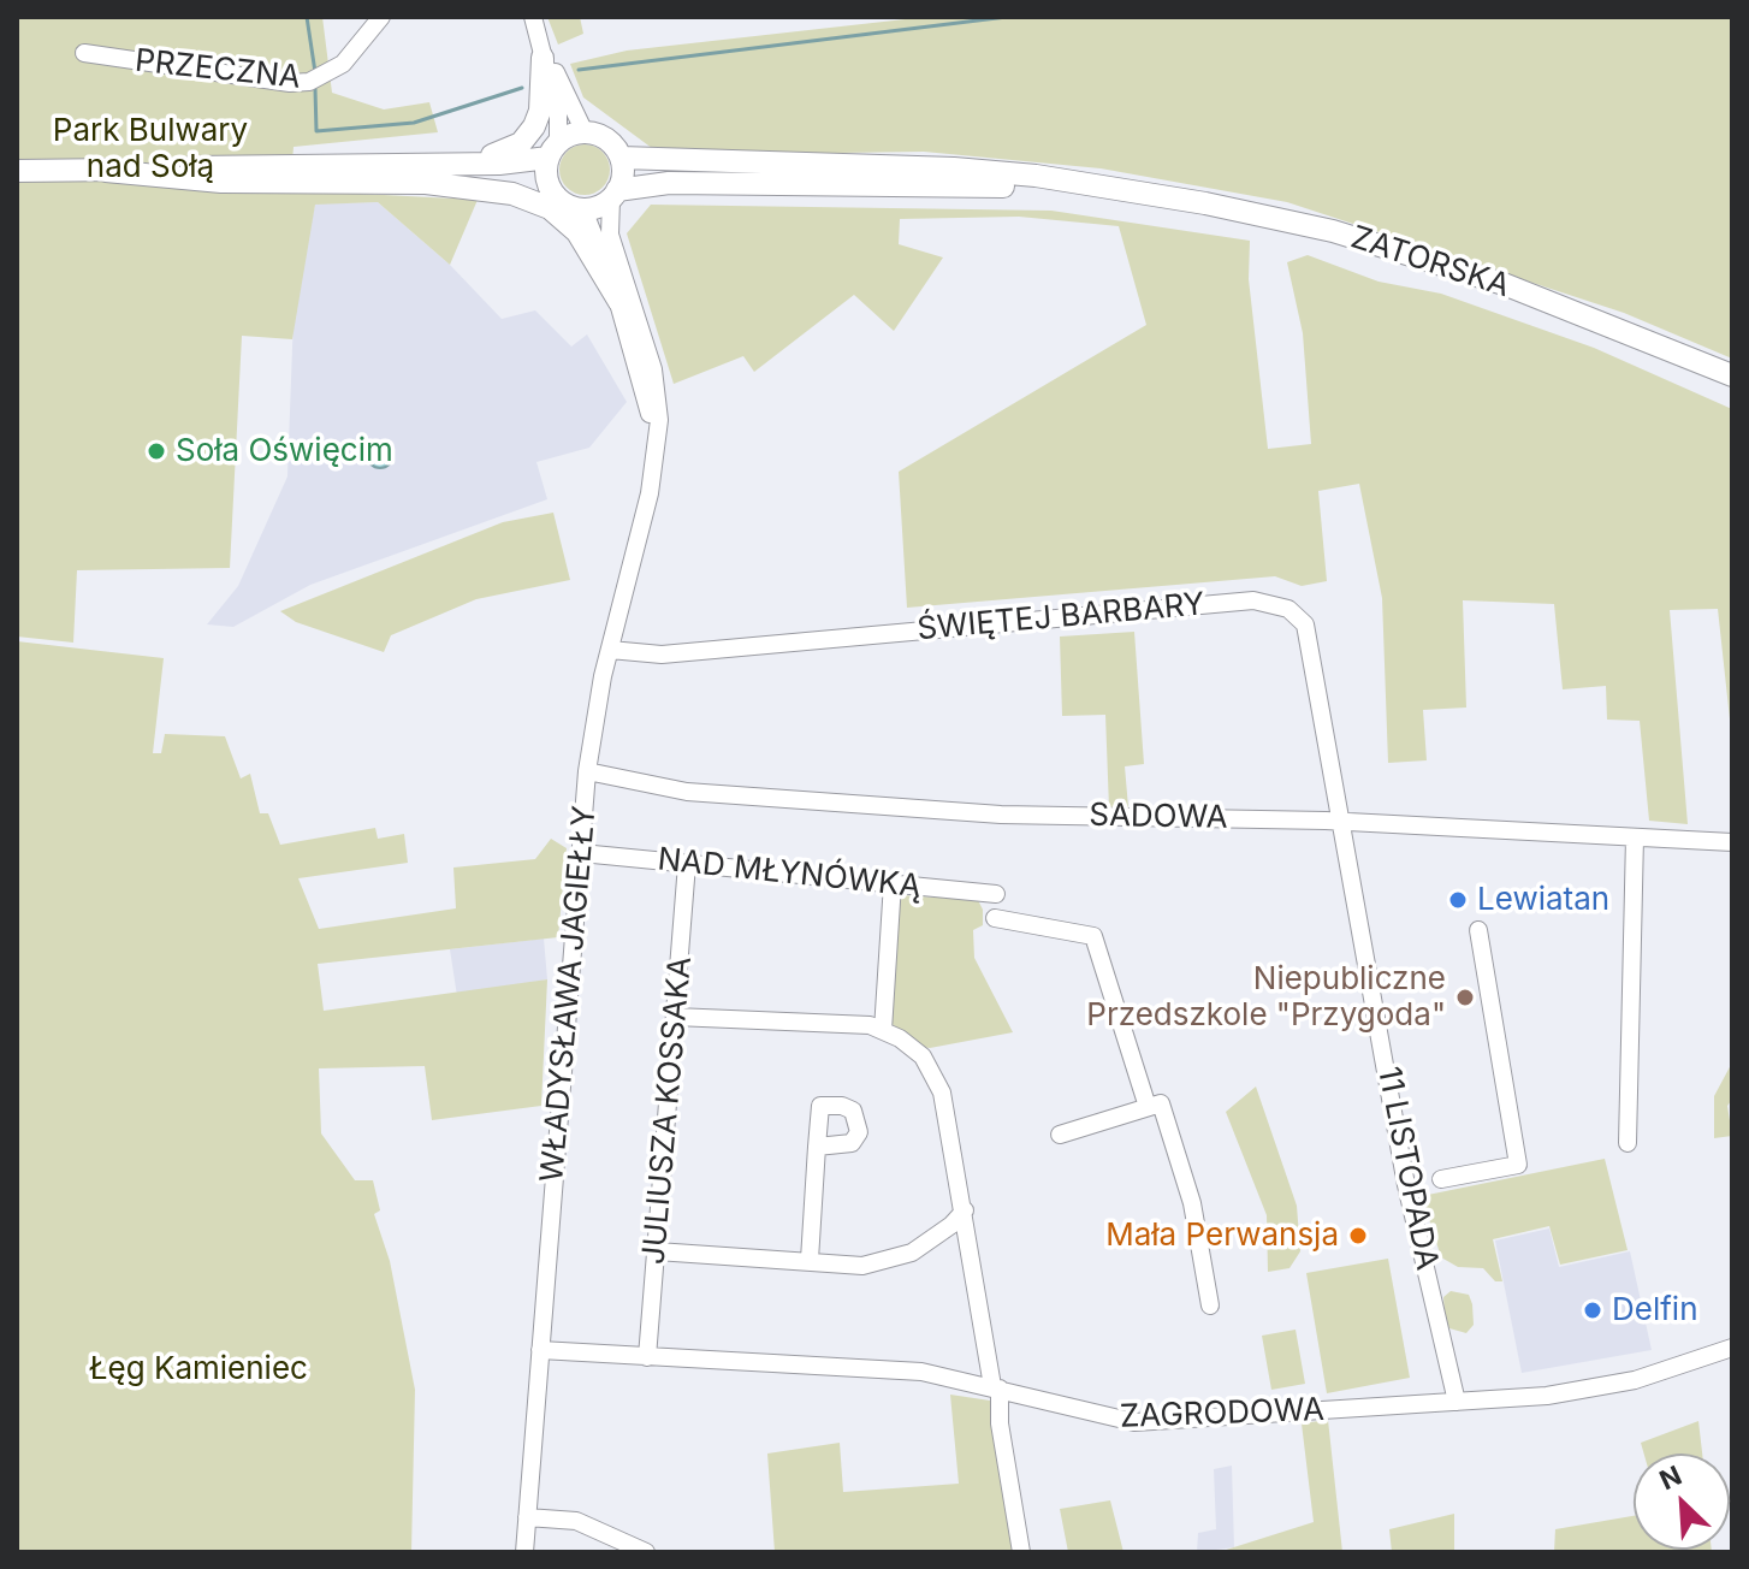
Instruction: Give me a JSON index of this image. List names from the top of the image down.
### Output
{
  "streets": {
    "main road": ["ZATORSKA"],
    "street": [
      "PRZECZNA",
      "ŚWIĘTEJ BARBARY",
      "SADOWA",
      "NAD MŁYNÓWKĄ",
      "WŁADYSŁAWA JAGIEŁŁY",
      "JULIUSZA KOSSAKA",
      "11 LISTOPADA",
      "ZAGRODOWA"
    ]
  },
  "crossings": [
    ["ZATORSKA", "WŁADYSŁAWA JAGIEŁŁY"],
    ["ŚWIĘTEJ BARBARY", "SADOWA"],
    ["ŚWIĘTEJ BARBARY", "WŁADYSŁAWA JAGIEŁŁY"],
    ["ŚWIĘTEJ BARBARY", "11 LISTOPADA"],
    ["SADOWA", "WŁADYSŁAWA JAGIEŁŁY"],
    ["SADOWA", "11 LISTOPADA"],
    ["NAD MŁYNÓWKĄ", "WŁADYSŁAWA JAGIEŁŁY"],
    ["NAD MŁYNÓWKĄ", "JULIUSZA KOSSAKA"],
    ["WŁADYSŁAWA JAGIEŁŁY", "ZAGRODOWA"],
    ["JULIUSZA KOSSAKA", "ZAGRODOWA"],
    ["11 LISTOPADA", "ZAGRODOWA"]
  ],
  "parks": ["Park Bulwary nad Sołą", "Łęg Kamieniec"],
  "places": [
    "Soła Oświęcim",
    "Lewiatan",
    "Niepubliczne Przedszkole \"Przygoda\"",
    "Mała Perwansja",
    "Delfin"
  ],
  "north": "top left"
}
